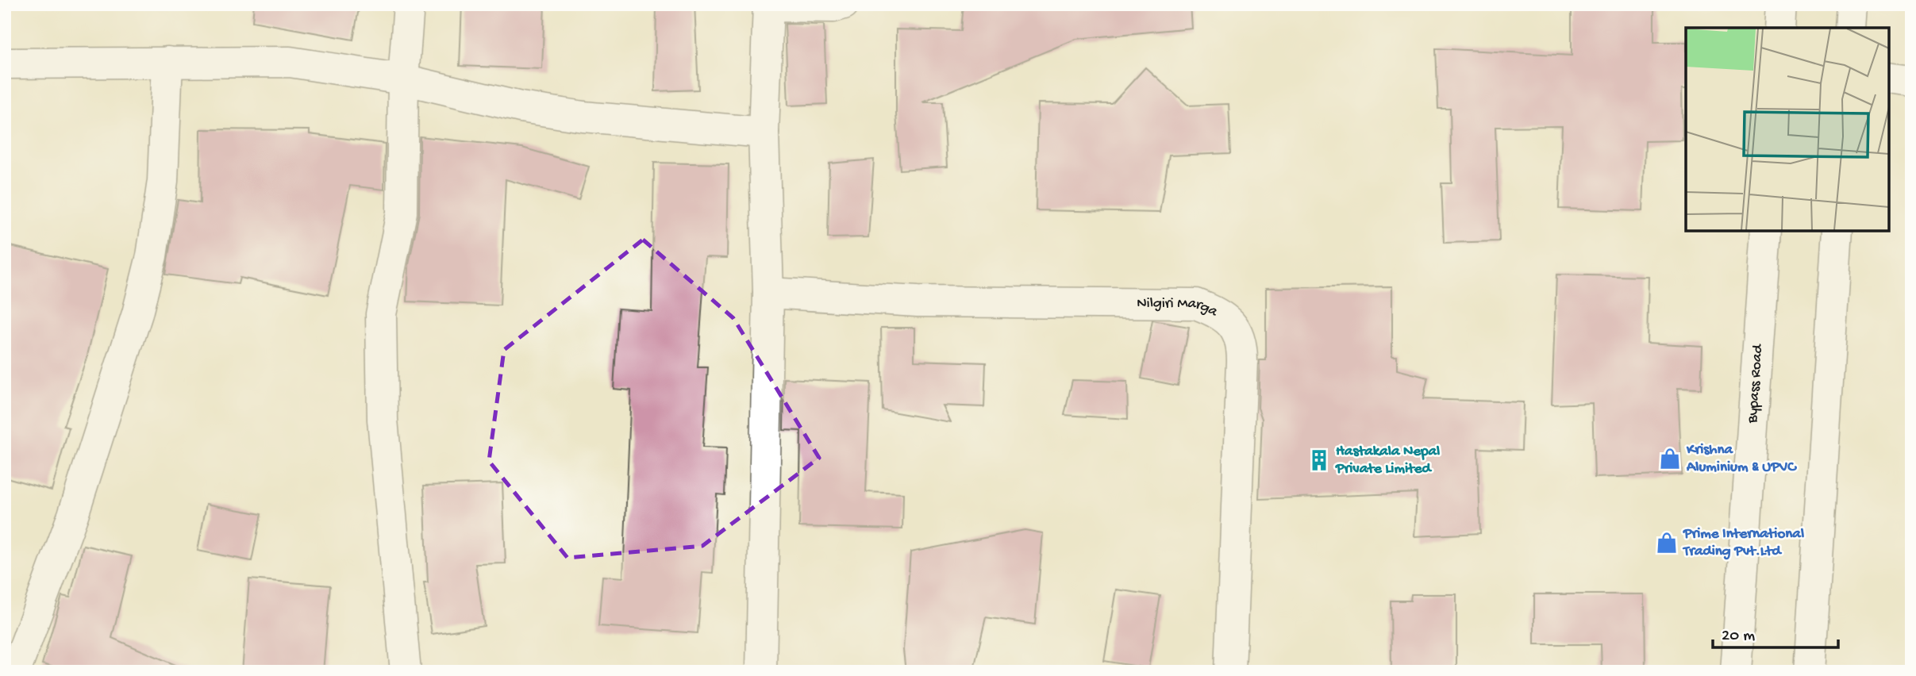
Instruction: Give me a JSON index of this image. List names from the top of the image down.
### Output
{
  "streets": {
    "main road": ["Nilgiri Marga", "Bypass Road"]
  },
  "places": {
    "shop": ["Krishna Aluminium & UPVC", "Prime International Trading Pvt.Ltd"],
    "building": ["Hastakala Nepal Private Limited"]
  },
  "scale_bar": "20 m"
}
